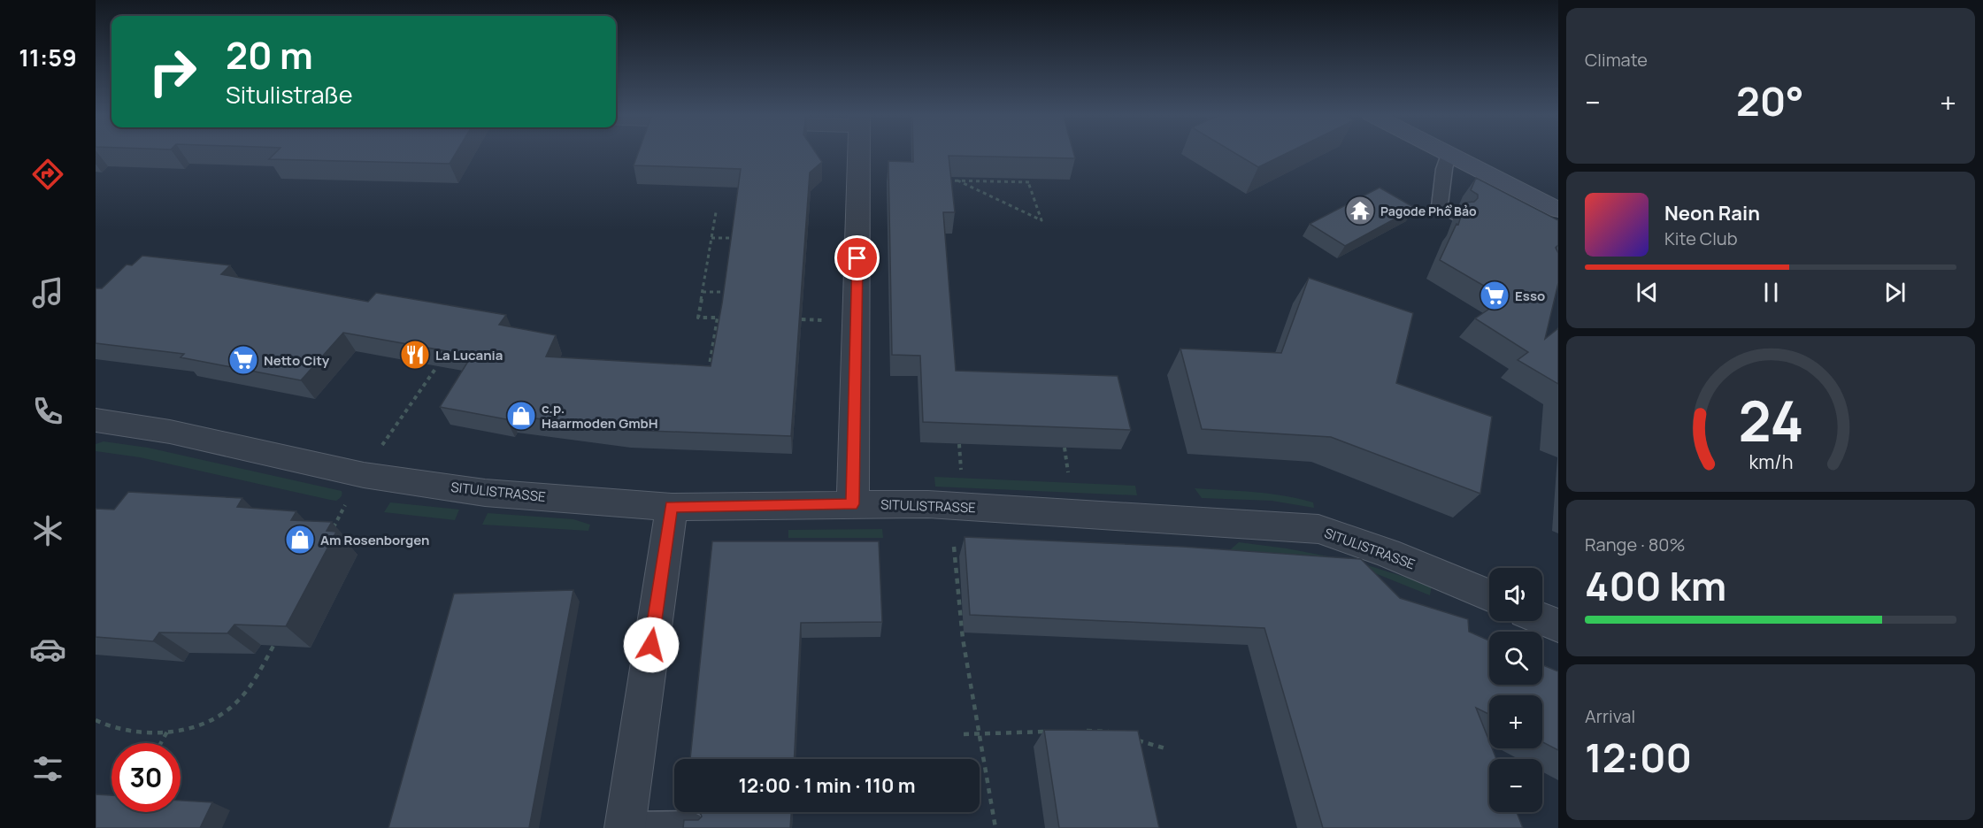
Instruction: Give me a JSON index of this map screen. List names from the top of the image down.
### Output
{
  "streets": {
    "street": ["SITULISTRASSE"]
  },
  "places": {
    "temple": ["Pagode Phổ Bảo"],
    "supermarket": ["Esso", "Netto City"],
    "restaurant": ["La Lucania"],
    "shop": ["c.p. Haarmoden GmbH", "Am Rosenborgen"]
  },
  "page": {
    "tabs": "11:59",
    "tile": [
      "Climate",
      ["Range · 80%", "400 km"],
      ["Arrival", "12:00"]
    ],
    "turn": ["20 m", "Situlistraße"],
    "heat": ["−", "20°", "+"],
    "song": ["Neon Rain", "Kite Club"],
    "map_buttons": ["+", "−"],
    "limit": "30",
    "trip": "12:00 · 1 min · 110 m",
    "gauge": ["24", "km/h"]
  }
}
